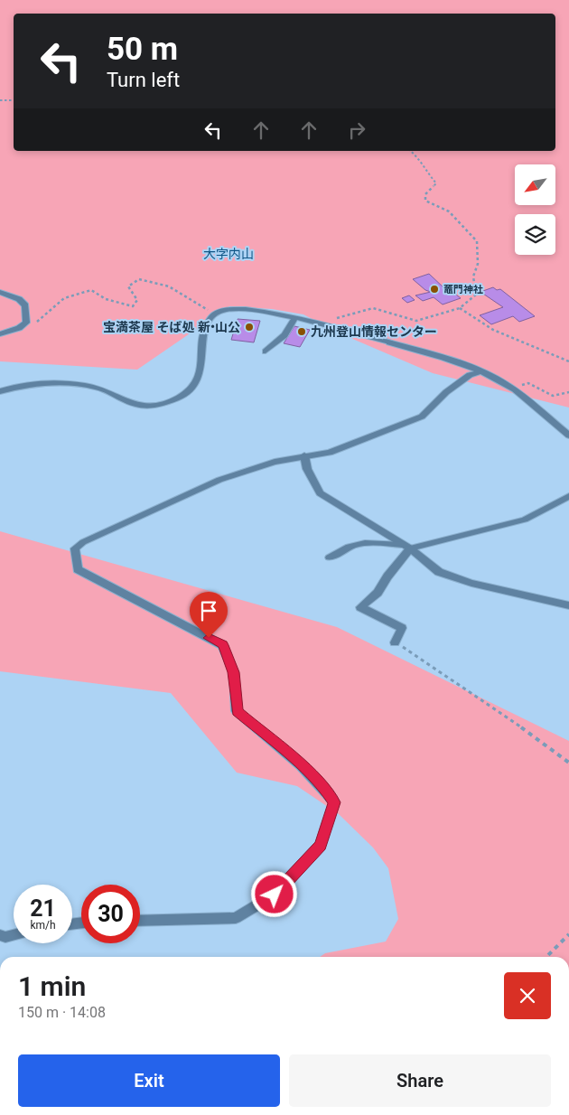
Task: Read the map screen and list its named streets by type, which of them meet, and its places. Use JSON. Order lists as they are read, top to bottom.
{
  "districts": ["大字内山"],
  "places": ["竈門神社", "宝満茶屋 そば処 新•山公", "九州登山情報センター"],
  "north": "bottom left",
  "page": {
    "turn": ["50 m", "Turn left"],
    "speed": "21 km/h",
    "limit": "30",
    "heading": ["1 min", "150 m · 14:08"],
    "buttons": ["Exit", "Share"]
  }
}
